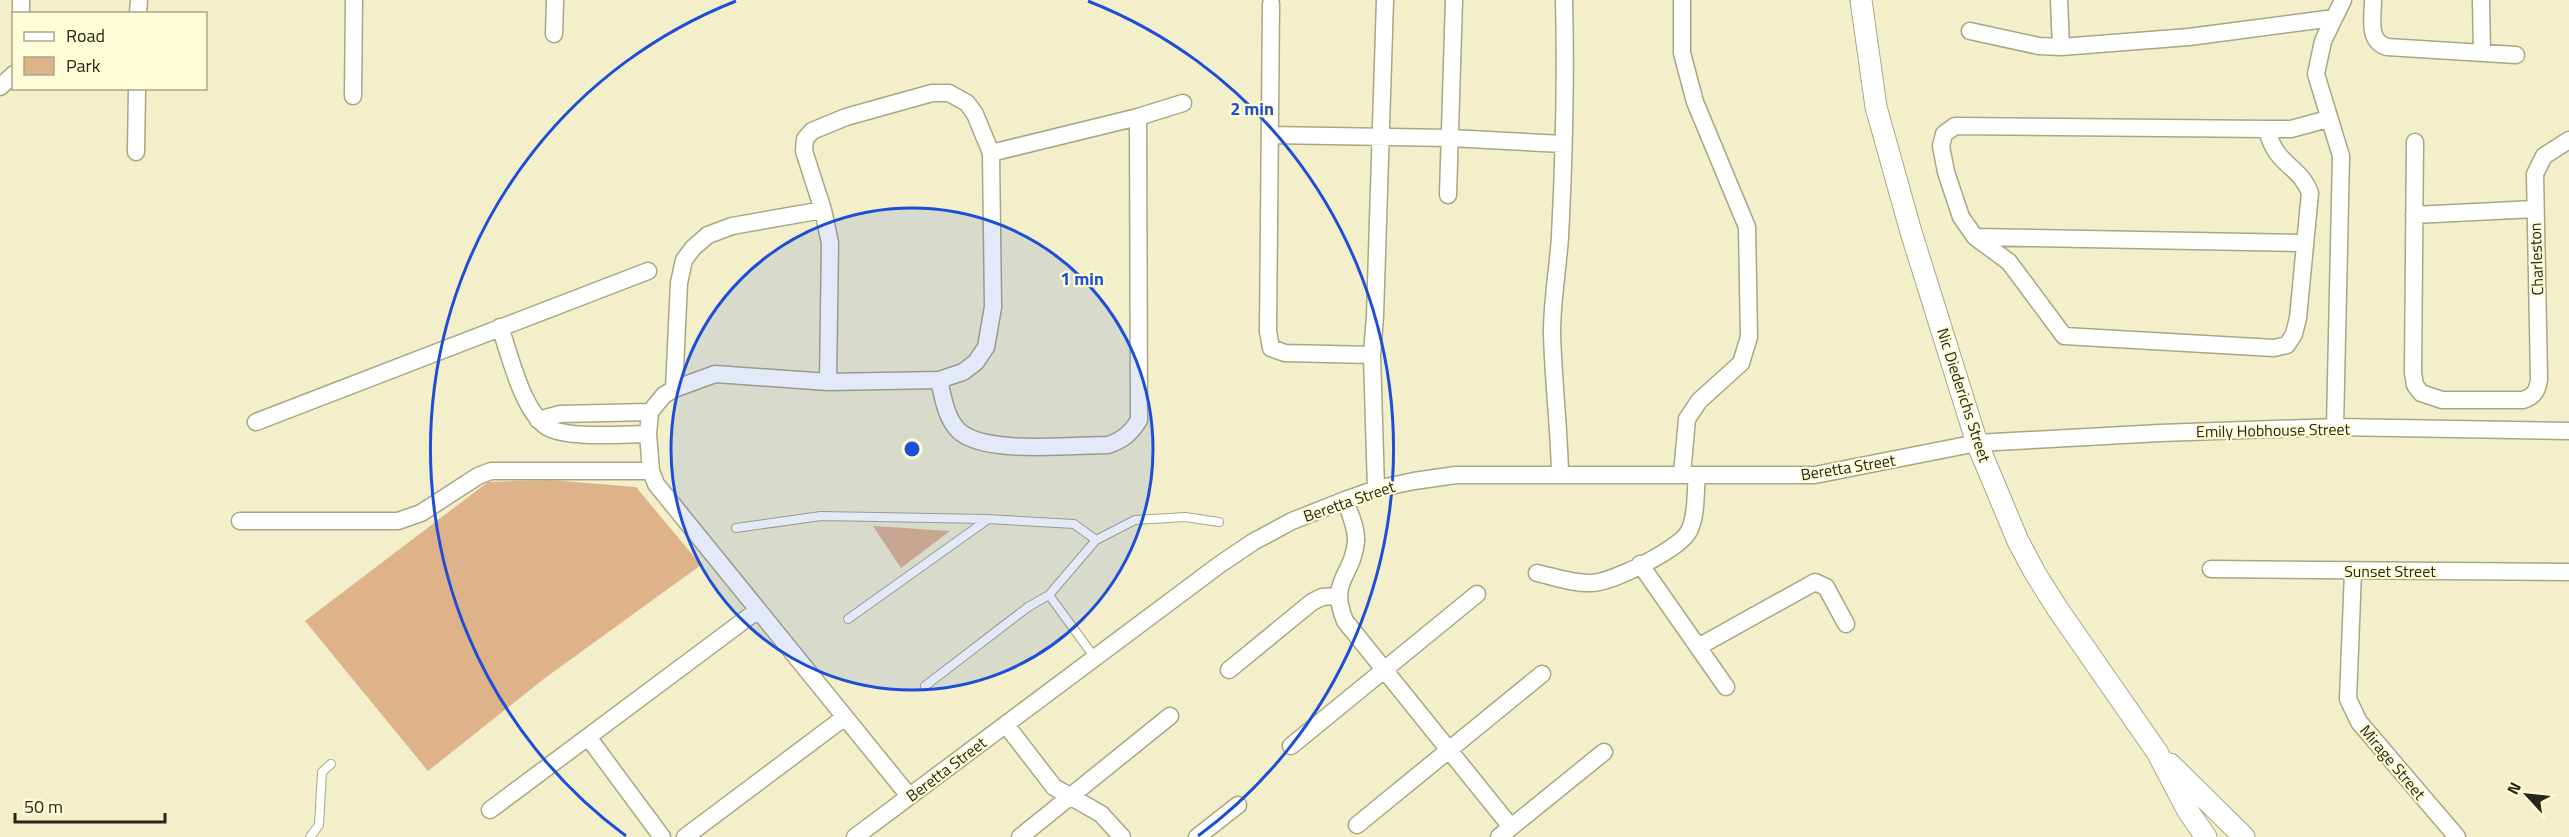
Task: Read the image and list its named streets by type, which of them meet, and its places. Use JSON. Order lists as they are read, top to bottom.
{
  "streets": {
    "street": [
      "Charleston",
      "Nic Diederichs Street",
      "Emily Hobhouse Street",
      "Beretta Street",
      "Sunset Street",
      "Mirage Street"
    ]
  },
  "crossings": [
    ["Nic Diederichs Street", "Emily Hobhouse Street"],
    ["Nic Diederichs Street", "Beretta Street"],
    ["Emily Hobhouse Street", "Beretta Street"],
    ["Sunset Street", "Mirage Street"]
  ],
  "legend": ["Road", "Park"],
  "scale_bar": "50 m",
  "north": "top left",
  "rings": ["2 min", "1 min"]
}
